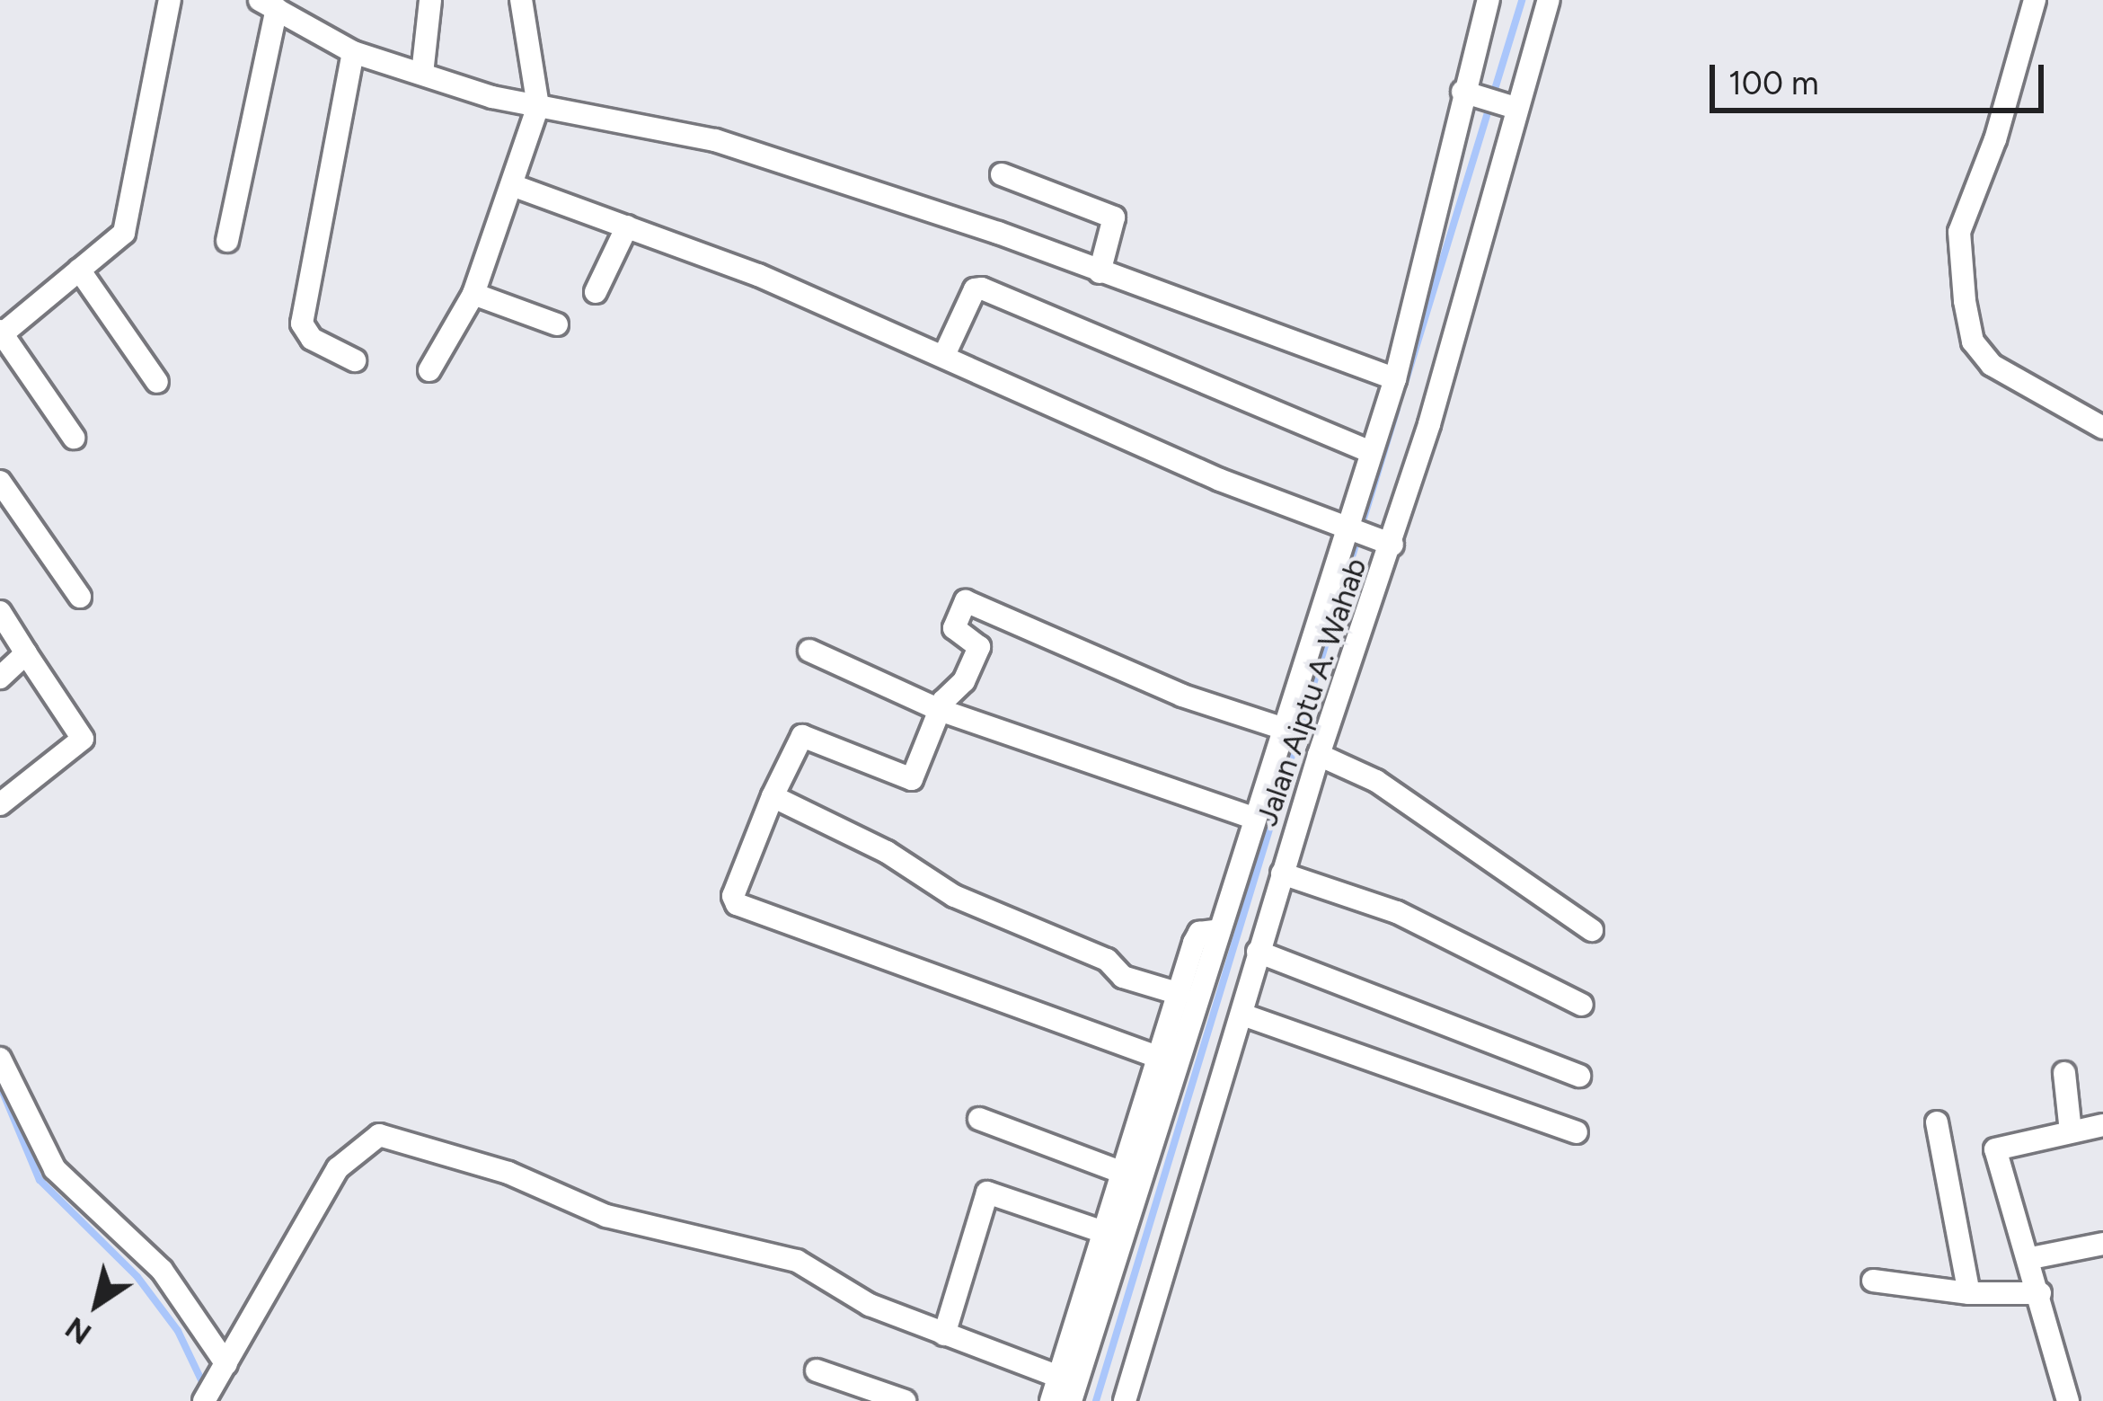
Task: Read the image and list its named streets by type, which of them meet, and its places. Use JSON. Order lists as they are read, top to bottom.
{
  "streets": {
    "street": ["Jalan Aiptu A. Wahab"]
  },
  "scale_bar": "100 m",
  "north": "bottom left"
}
